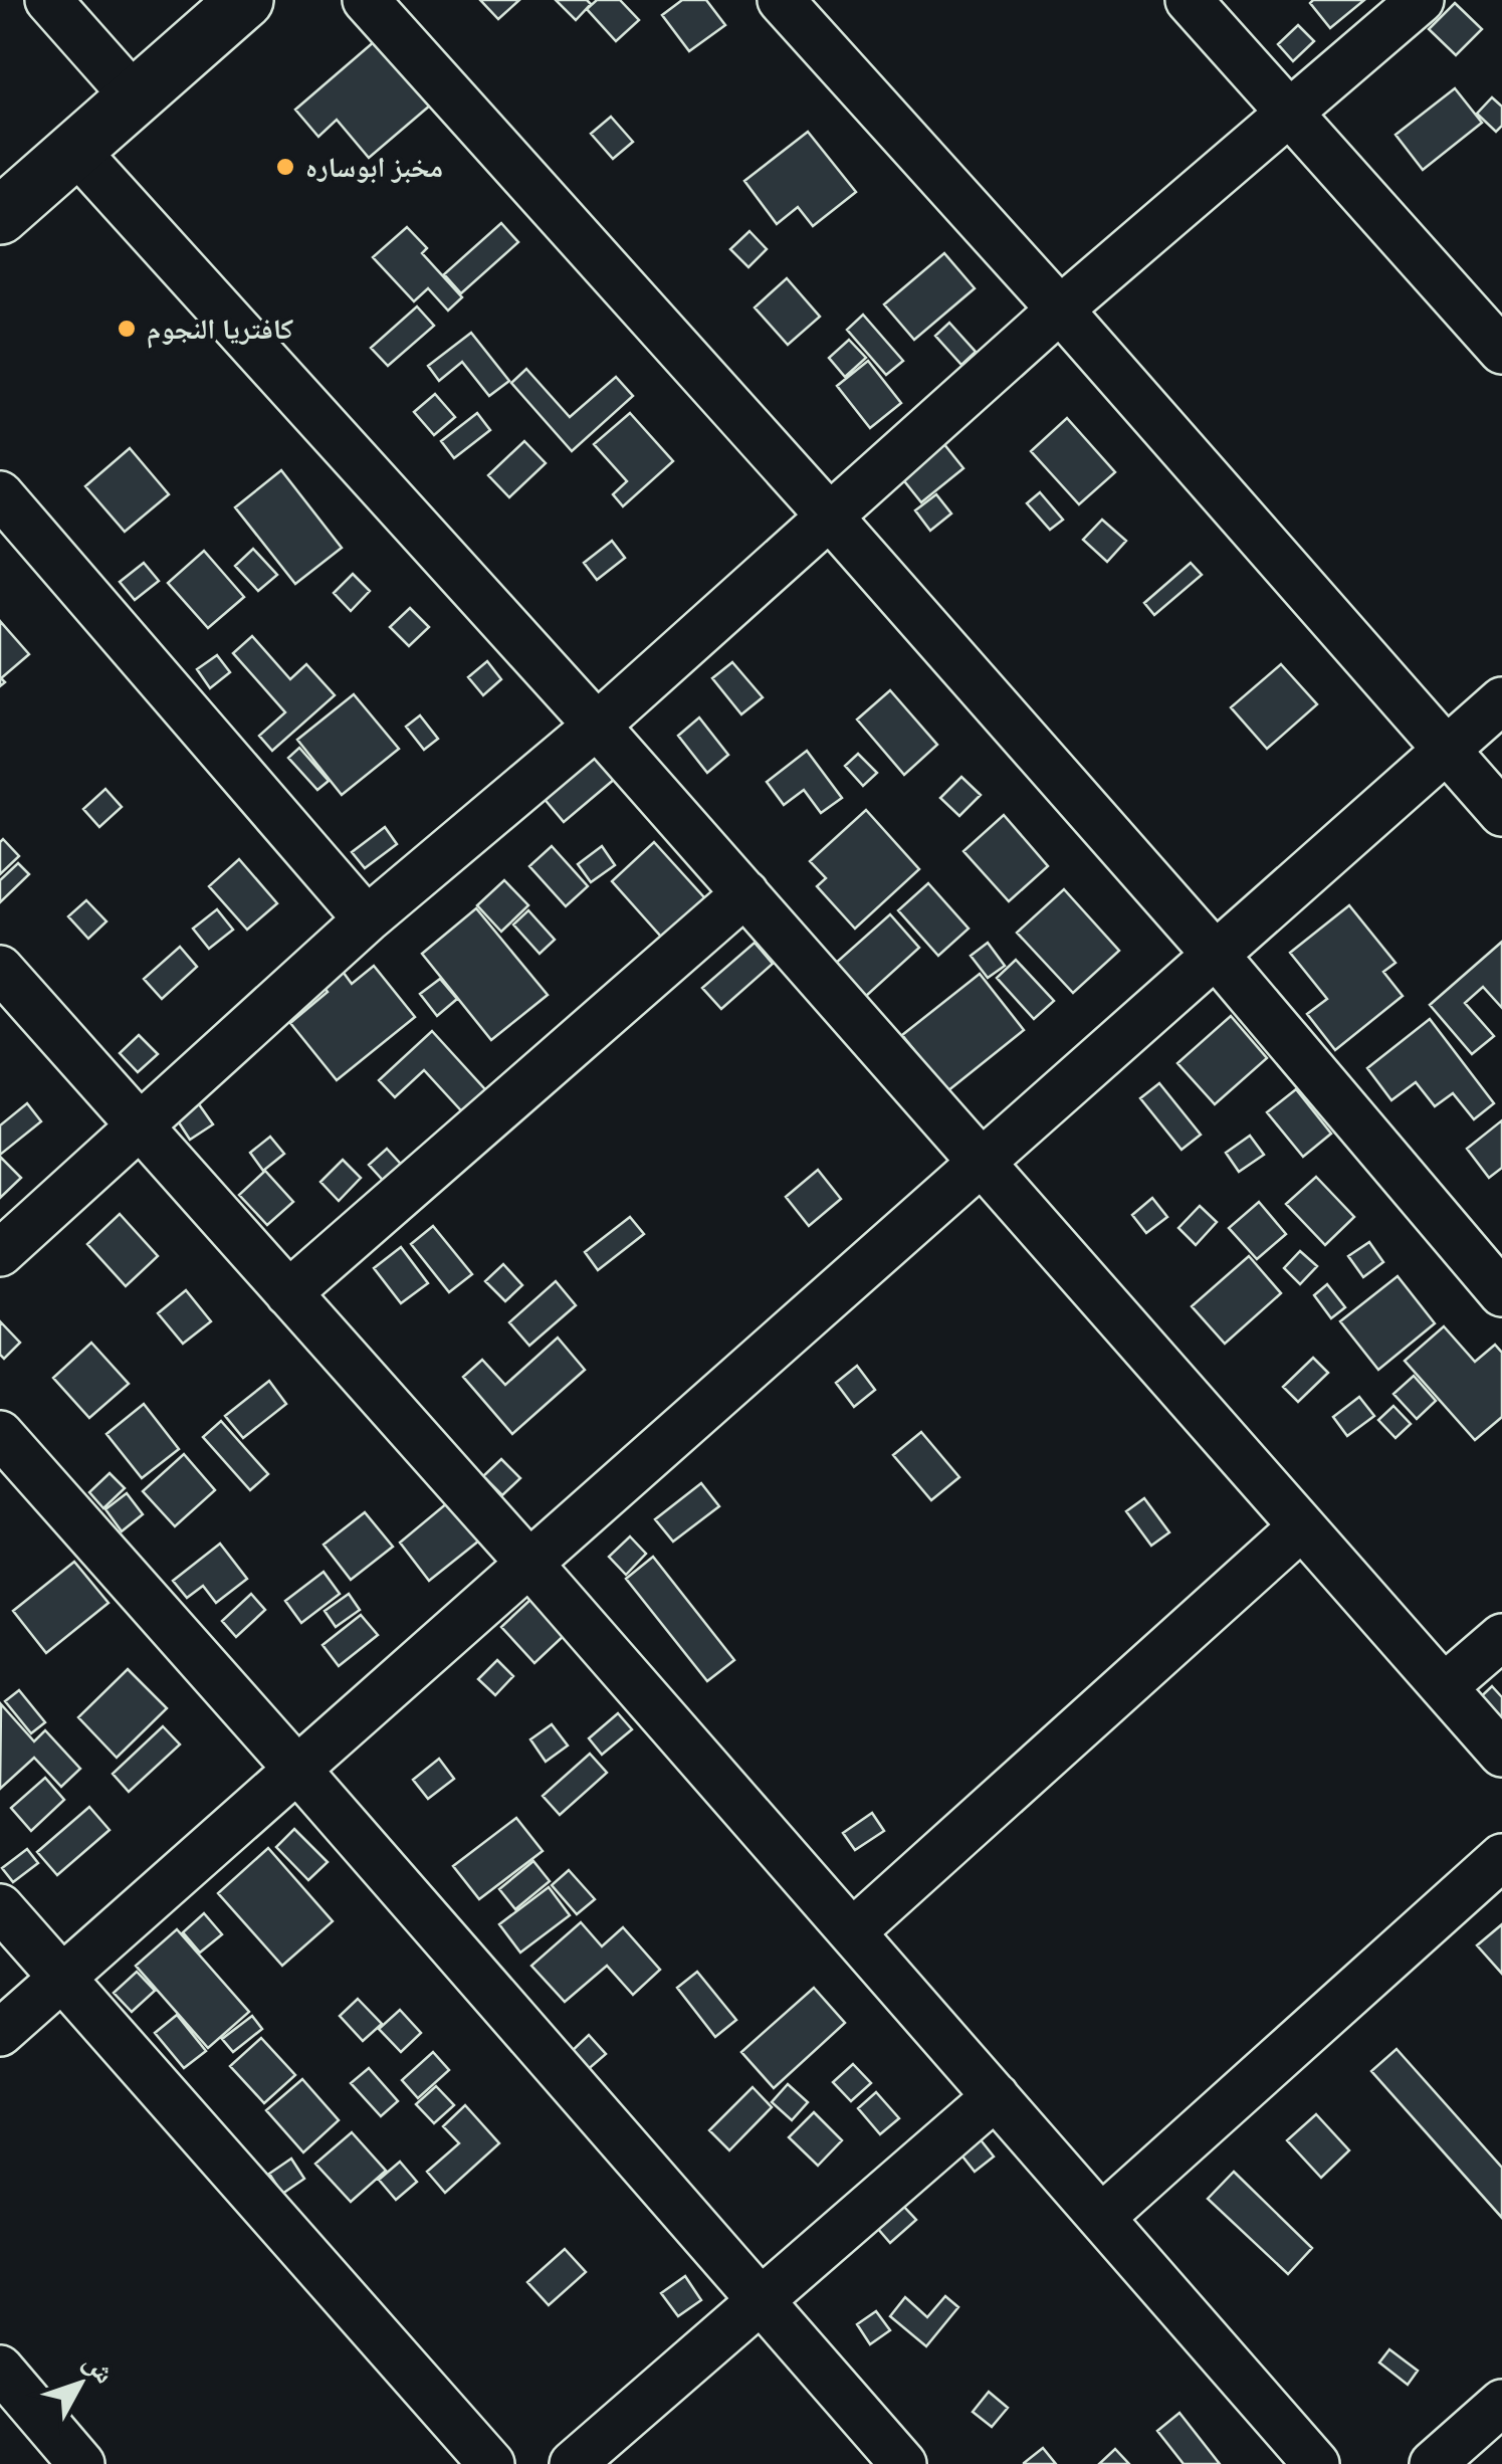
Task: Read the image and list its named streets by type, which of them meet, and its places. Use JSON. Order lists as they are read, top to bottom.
{
  "places": ["مخبز ابوساره", "كافتريا النجوم"],
  "north": "top right"
}
